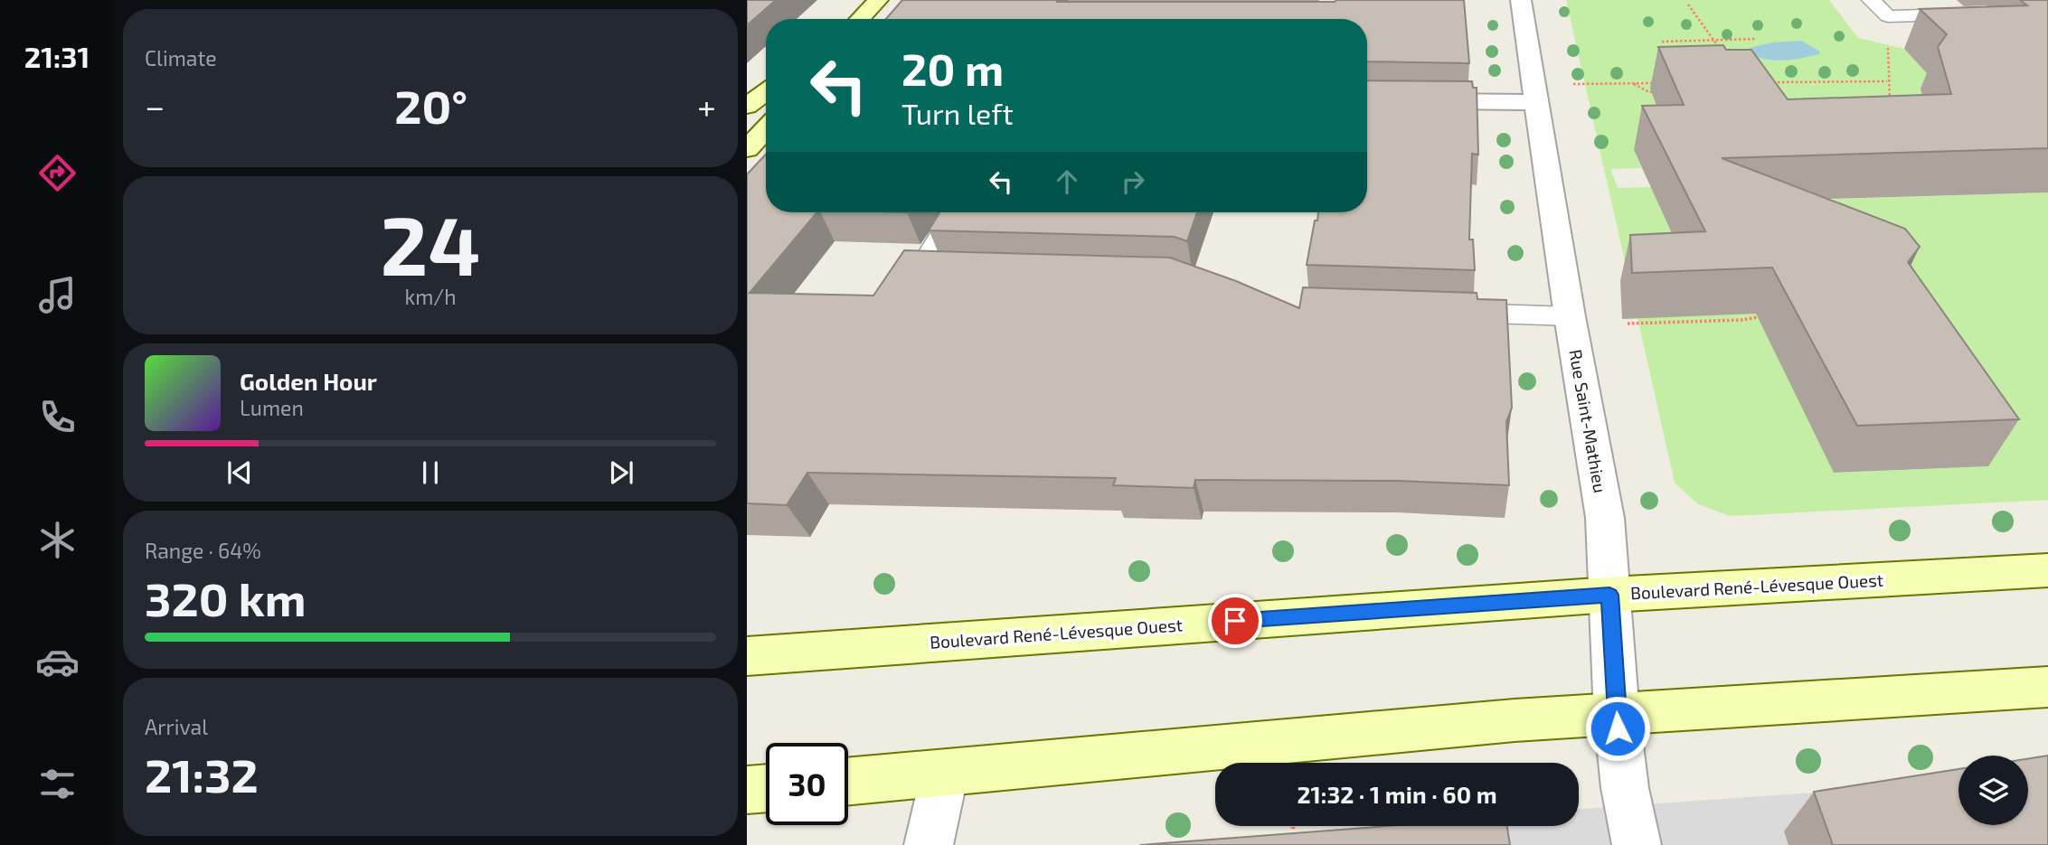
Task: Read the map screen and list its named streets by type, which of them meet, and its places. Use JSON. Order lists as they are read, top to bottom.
{
  "streets": {
    "main road": ["Boulevard René-Lévesque Ouest"],
    "street": ["Rue Saint-Mathieu"]
  },
  "crossings": [
    ["Rue Saint-Mathieu", "Boulevard René-Lévesque Ouest"]
  ],
  "page": {
    "tabs": "21:31",
    "tile": [
      "Climate",
      ["24", "km/h"],
      ["Range · 64%", "320 km"],
      ["Arrival", "21:32"]
    ],
    "turn": ["20 m", "Turn left"],
    "heat": ["−", "20°", "+"],
    "song": ["Golden Hour", "Lumen"],
    "limit": "30",
    "trip": "21:32 · 1 min · 60 m"
  }
}
